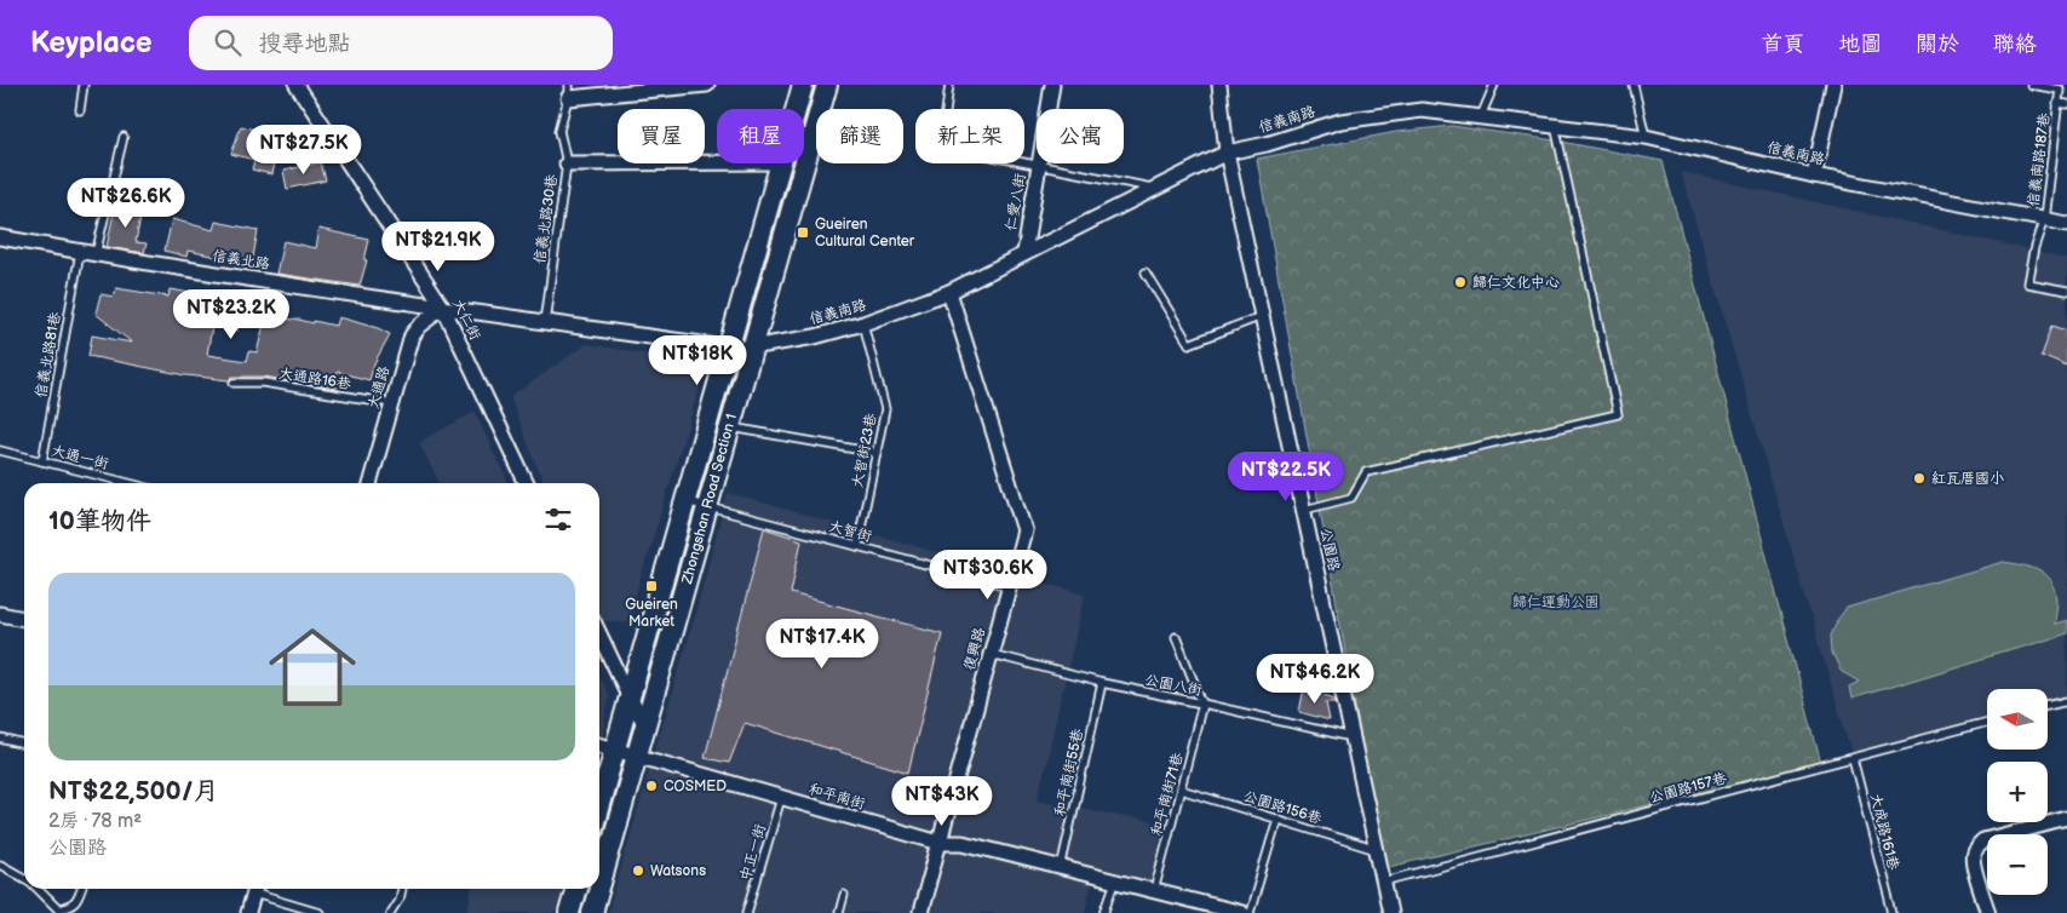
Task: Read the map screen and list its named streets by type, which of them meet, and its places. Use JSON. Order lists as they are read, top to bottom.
{
  "streets": {
    "main road": ["Zhongshan Road Section 1"],
    "street": [
      "信義南路",
      "仁愛八街",
      "信義北路",
      "大仁街",
      "大通路",
      "公園路",
      "復興路",
      "和平南街"
    ],
    "lane": [
      "信義南路187巷",
      "信義北路30巷",
      "信義北路81巷",
      "大通路16巷",
      "大智街23巷",
      "大通一街",
      "大智街",
      "公園八街",
      "和平南街55巷",
      "公園路157巷",
      "和平南街71巷",
      "公園路156巷",
      "大成路161巷",
      "中正一街"
    ]
  },
  "crossings": [
    ["信義南路", "信義南路187巷"],
    ["信義南路", "仁愛八街"],
    ["信義南路", "信義北路"],
    ["信義南路", "大智街23巷"],
    ["信義南路", "Zhongshan Road Section 1"],
    ["信義南路", "公園路"],
    ["信義南路", "復興路"],
    ["信義北路30巷", "信義北路"],
    ["信義北路", "大仁街"],
    ["信義北路", "信義北路81巷"],
    ["信義北路", "大通路"],
    ["信義北路", "Zhongshan Road Section 1"],
    ["大仁街", "大通路"],
    ["信義北路81巷", "大通一街"],
    ["大通路16巷", "大通路"],
    ["大智街23巷", "大智街"],
    ["Zhongshan Road Section 1", "大智街"],
    ["Zhongshan Road Section 1", "和平南街"],
    ["大智街", "復興路"],
    ["公園路", "公園八街"],
    ["公園路", "公園路157巷"],
    ["公園路", "公園路156巷"],
    ["復興路", "公園八街"],
    ["復興路", "和平南街"],
    ["公園八街", "和平南街55巷"],
    ["公園八街", "和平南街71巷"],
    ["和平南街55巷", "和平南街"],
    ["公園路157巷", "大成路161巷"],
    ["和平南街71巷", "和平南街"],
    ["和平南街71巷", "公園路156巷"],
    ["和平南街", "中正一街"]
  ],
  "parks": ["歸仁運動公園"],
  "places": {
    "transit": ["Gueiren Cultural Center", "Gueiren Market"],
    "other": [
      "歸仁文化中心",
      "紅瓦厝國小",
      "COSMED",
      "Watsons"
    ]
  },
  "north": "left",
  "page": {
    "header": "Keyplace",
    "search": "搜尋地點",
    "nav": [
      "首頁",
      "地圖",
      "關於",
      "聯絡"
    ],
    "chip": [
      "買屋",
      "租屋",
      "篩選",
      "新上架",
      "公寓"
    ],
    "price": [
      "NT$27.5K",
      "NT$26.6K",
      "NT$21.9K",
      "NT$23.2K",
      "NT$18K",
      "NT$22.5K",
      "NT$30.6K",
      "NT$17.4K",
      "NT$46.2K",
      "NT$43K"
    ],
    "heading": "10筆物件",
    "list": [
      {
        "name": "NT$22,500/月",
        "note": "2房 · 78 m² · 公園路"
      }
    ],
    "map_buttons": ["+", "−"]
  }
}
